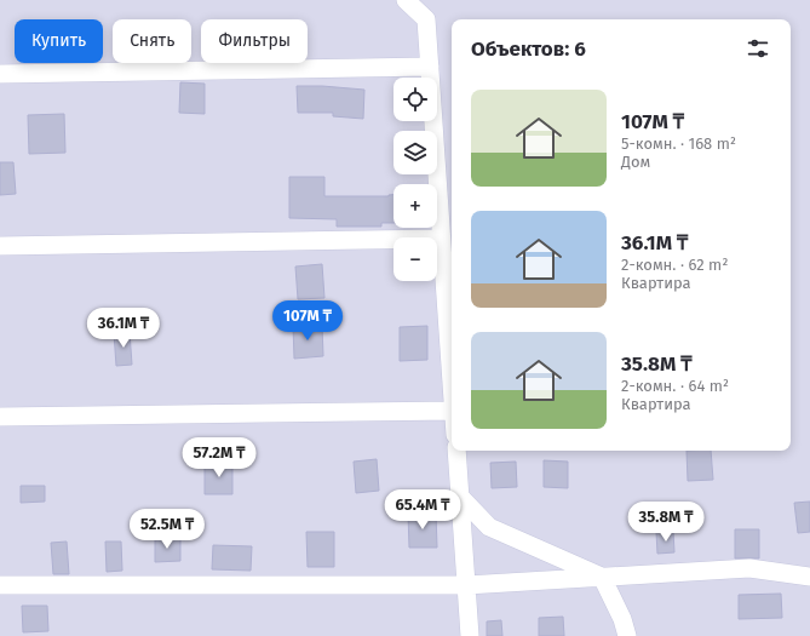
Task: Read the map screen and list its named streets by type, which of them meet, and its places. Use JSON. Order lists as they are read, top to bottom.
{
  "page": {
    "chip": ["Купить", "Снять", "Фильтры"],
    "heading": "Объектов: 6",
    "map_buttons": ["+", "−"],
    "list": [
      {
        "name": "107M ₸",
        "note": "5-комн. · 168 m² · Дом"
      },
      {
        "name": "36.1M ₸",
        "note": "2-комн. · 62 m² · Квартира"
      },
      {
        "name": "35.8M ₸",
        "note": "2-комн. · 64 m² · Квартира"
      }
    ],
    "price": [
      "107M ₸",
      "36.1M ₸",
      "57.2M ₸",
      "65.4M ₸",
      "35.8M ₸",
      "52.5M ₸"
    ]
  }
}
